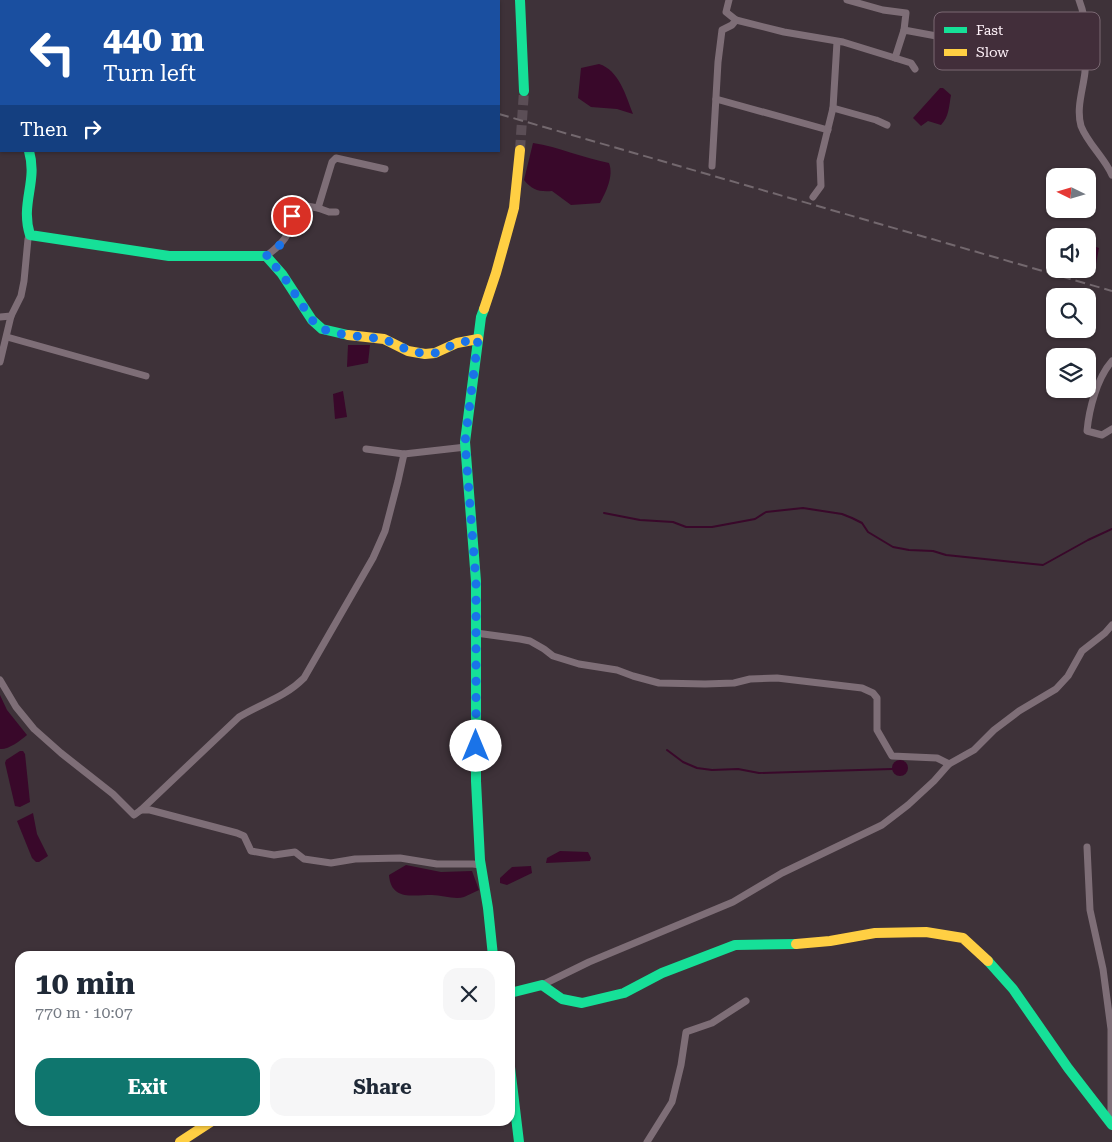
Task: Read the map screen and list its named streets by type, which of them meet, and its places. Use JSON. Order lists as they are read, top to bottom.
{
  "legend": ["Fast", "Slow"],
  "north": "left",
  "page": {
    "turn": ["440 m", "Turn left"],
    "then": "Then",
    "heading": ["10 min", "770 m · 10:07"],
    "buttons": ["Exit", "Share"]
  }
}
